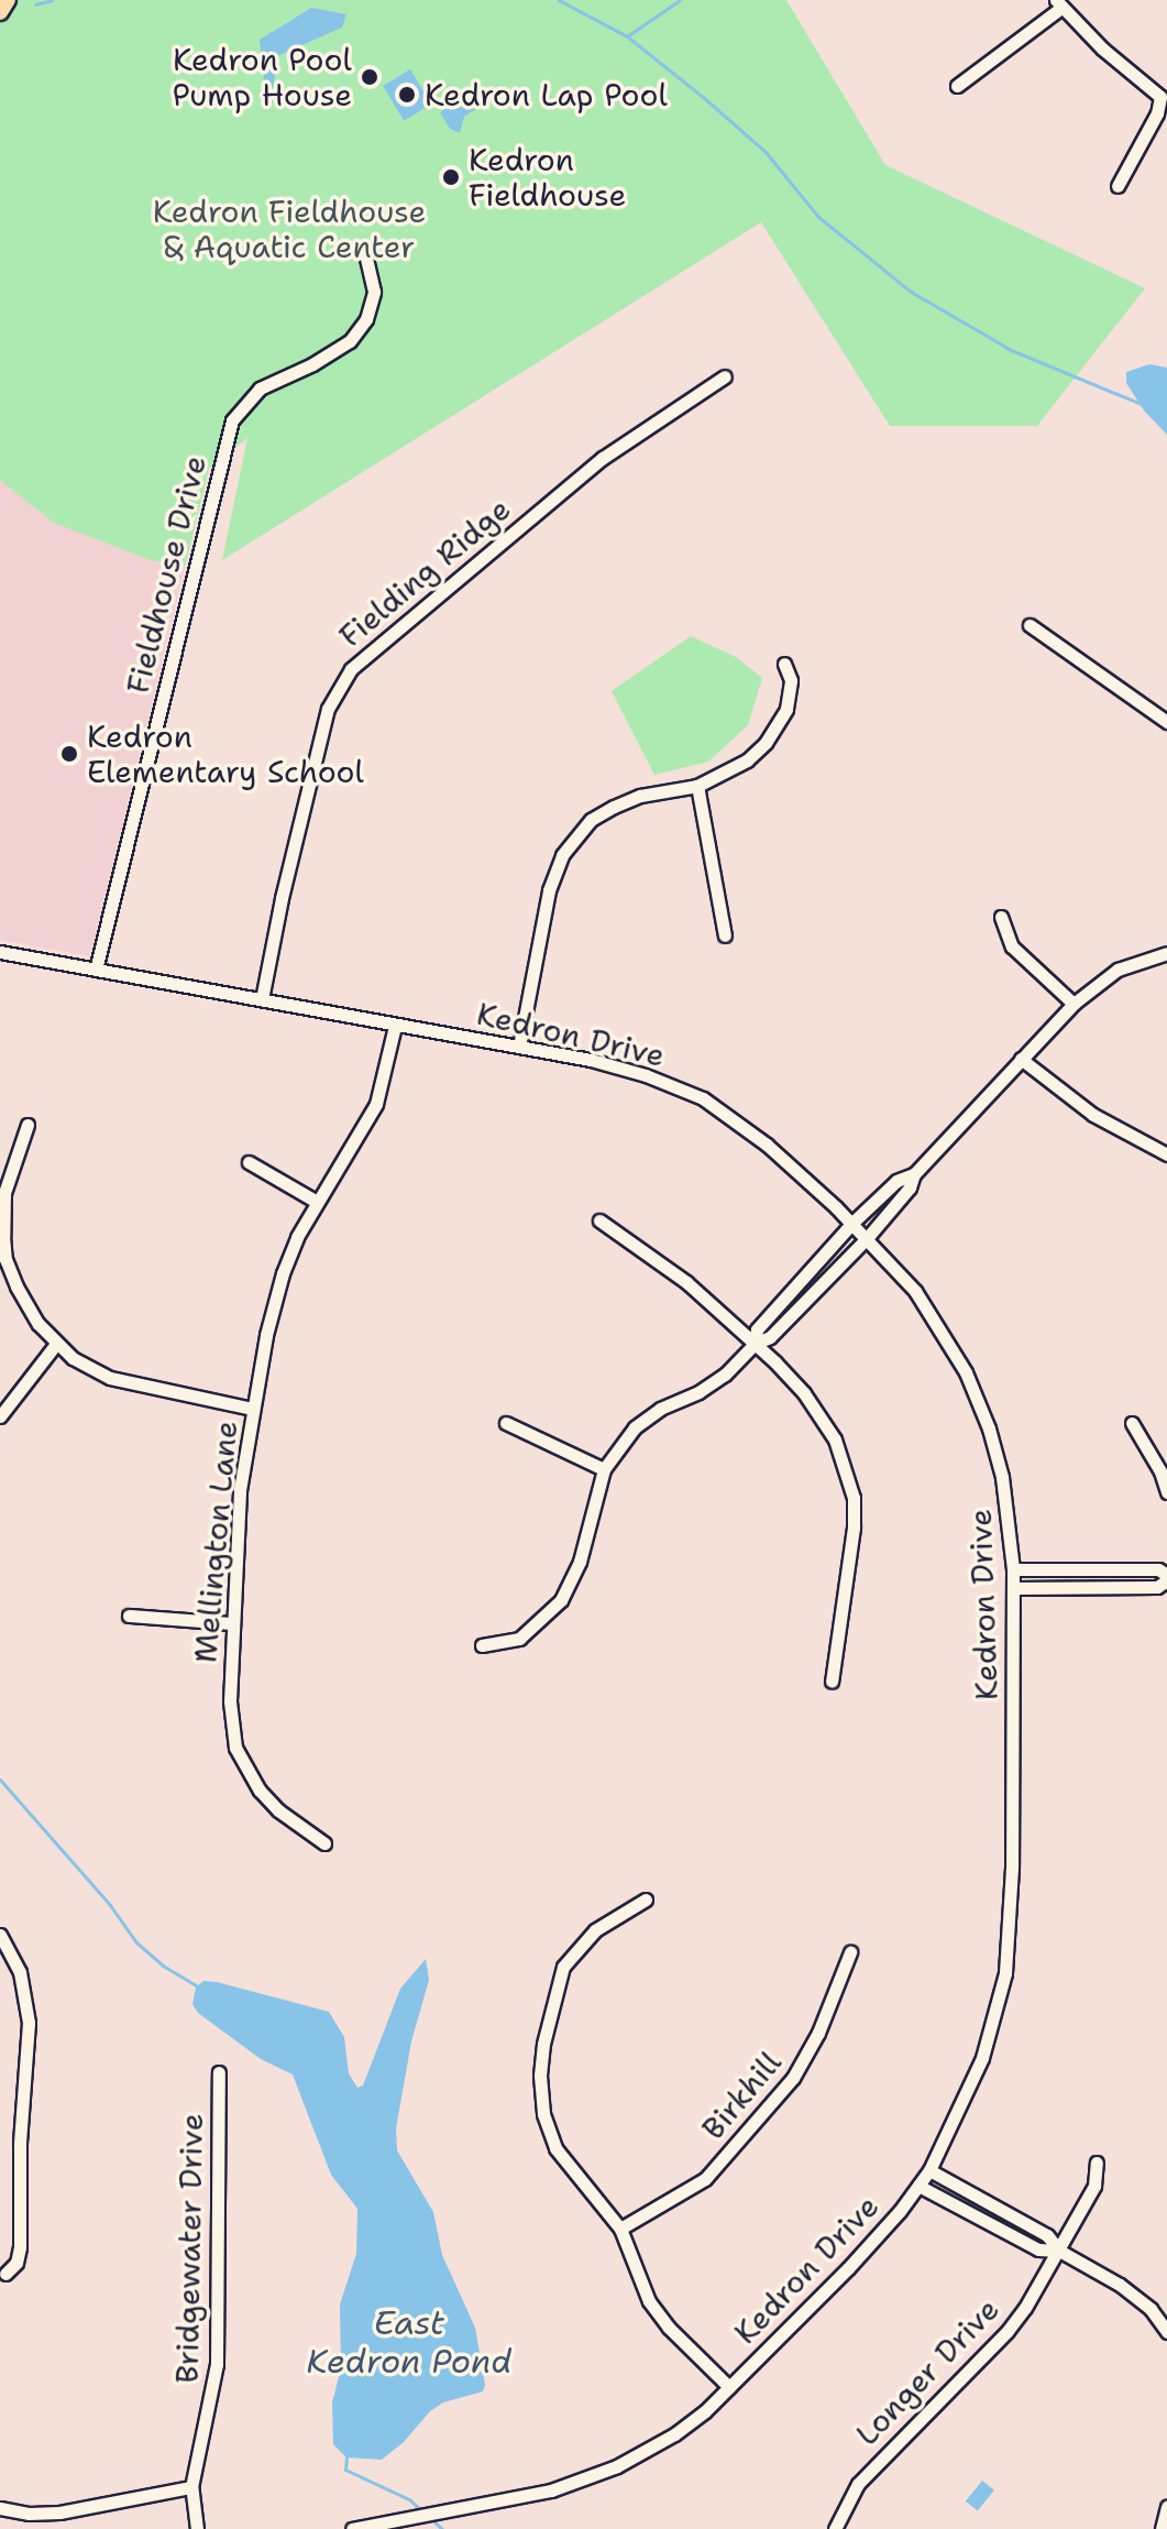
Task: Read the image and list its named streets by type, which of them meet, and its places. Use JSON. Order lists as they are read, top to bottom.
{
  "streets": {
    "street": [
      "Fielding Ridge",
      "Fieldhouse Drive",
      "Kedron Drive",
      "Mellington Lane",
      "Birkhill",
      "Bridgewater Drive",
      "Longer Drive"
    ]
  },
  "crossings": [
    ["Fielding Ridge", "Kedron Drive"],
    ["Fieldhouse Drive", "Kedron Drive"],
    ["Kedron Drive", "Mellington Lane"]
  ],
  "water": ["East Kedron Pond"],
  "parks": ["Kedron Fieldhouse & Aquatic Center"],
  "places": [
    "Kedron Pool Pump House",
    "Kedron Lap Pool",
    "Kedron Fieldhouse",
    "Kedron Elementary School"
  ]
}
